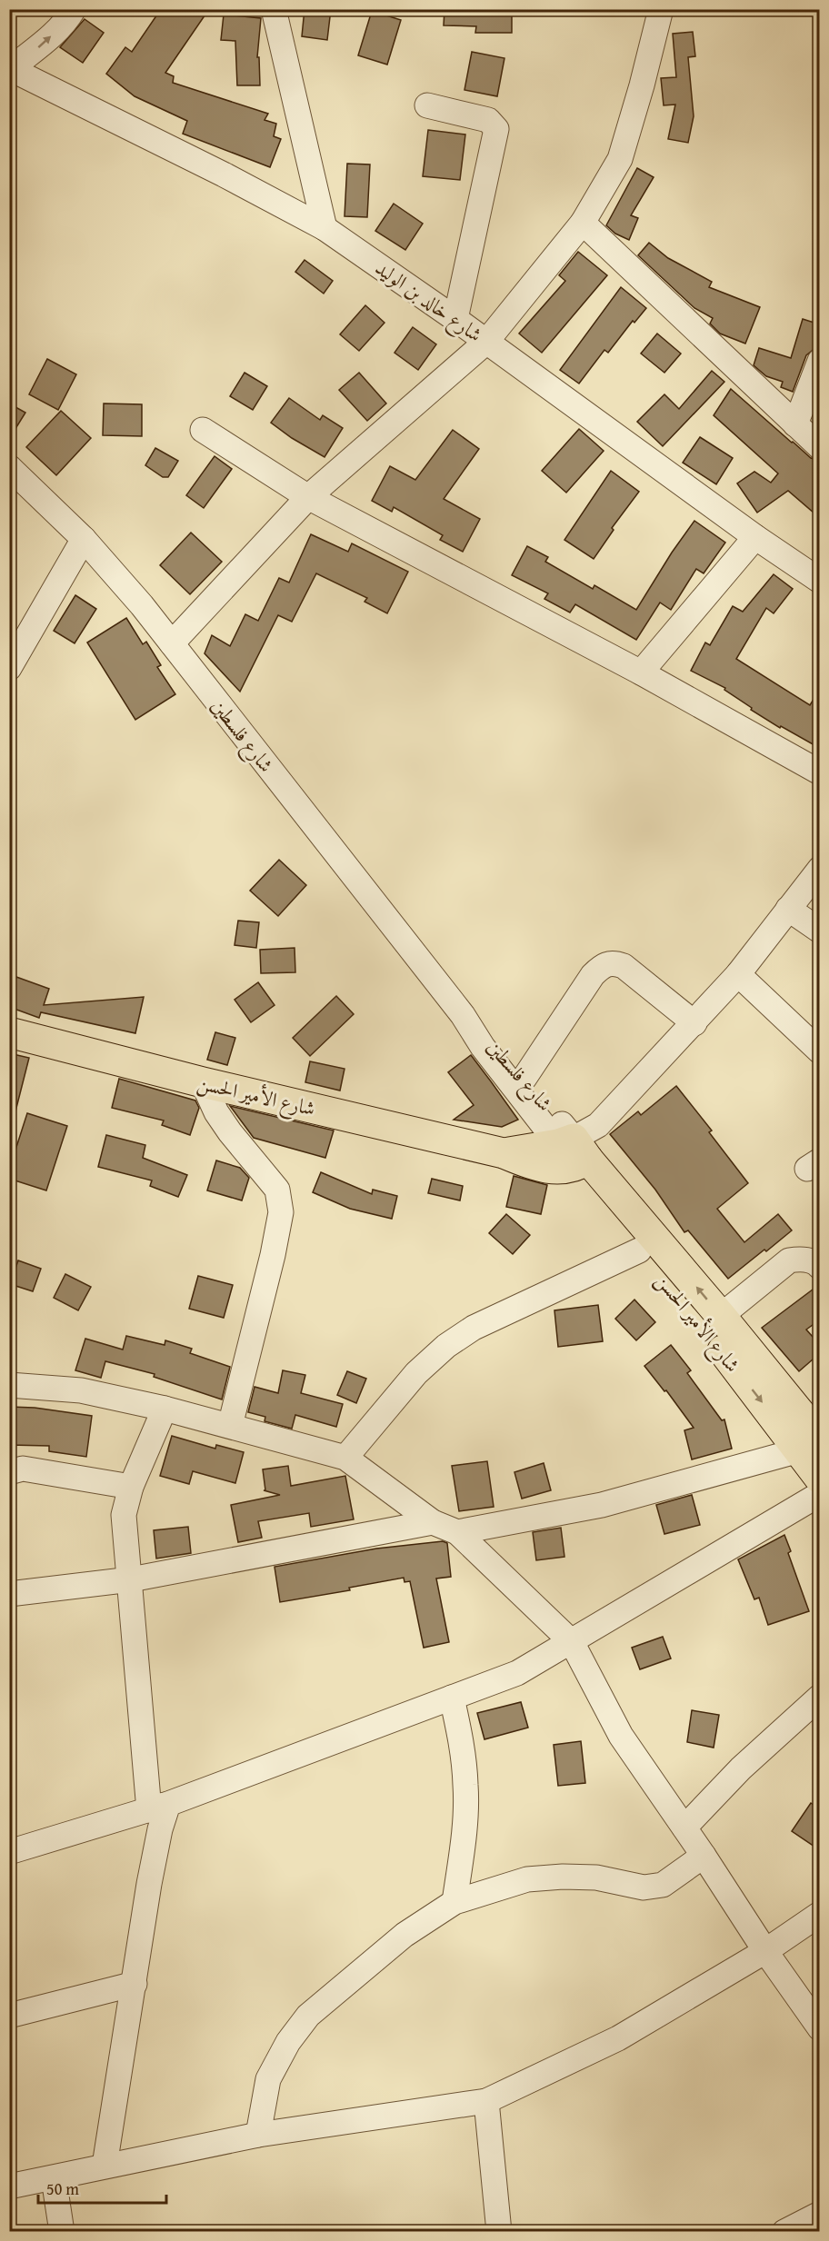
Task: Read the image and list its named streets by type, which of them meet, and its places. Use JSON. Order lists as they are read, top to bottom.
{
  "streets": {
    "main road": ["شارع الأمير الحسن"],
    "street": ["شارع خالد بن الوليد", "شارع فلسطين"]
  },
  "crossings": [
    ["شارع فلسطين", "شارع الأمير الحسن"]
  ],
  "scale_bar": "50 m"
}
